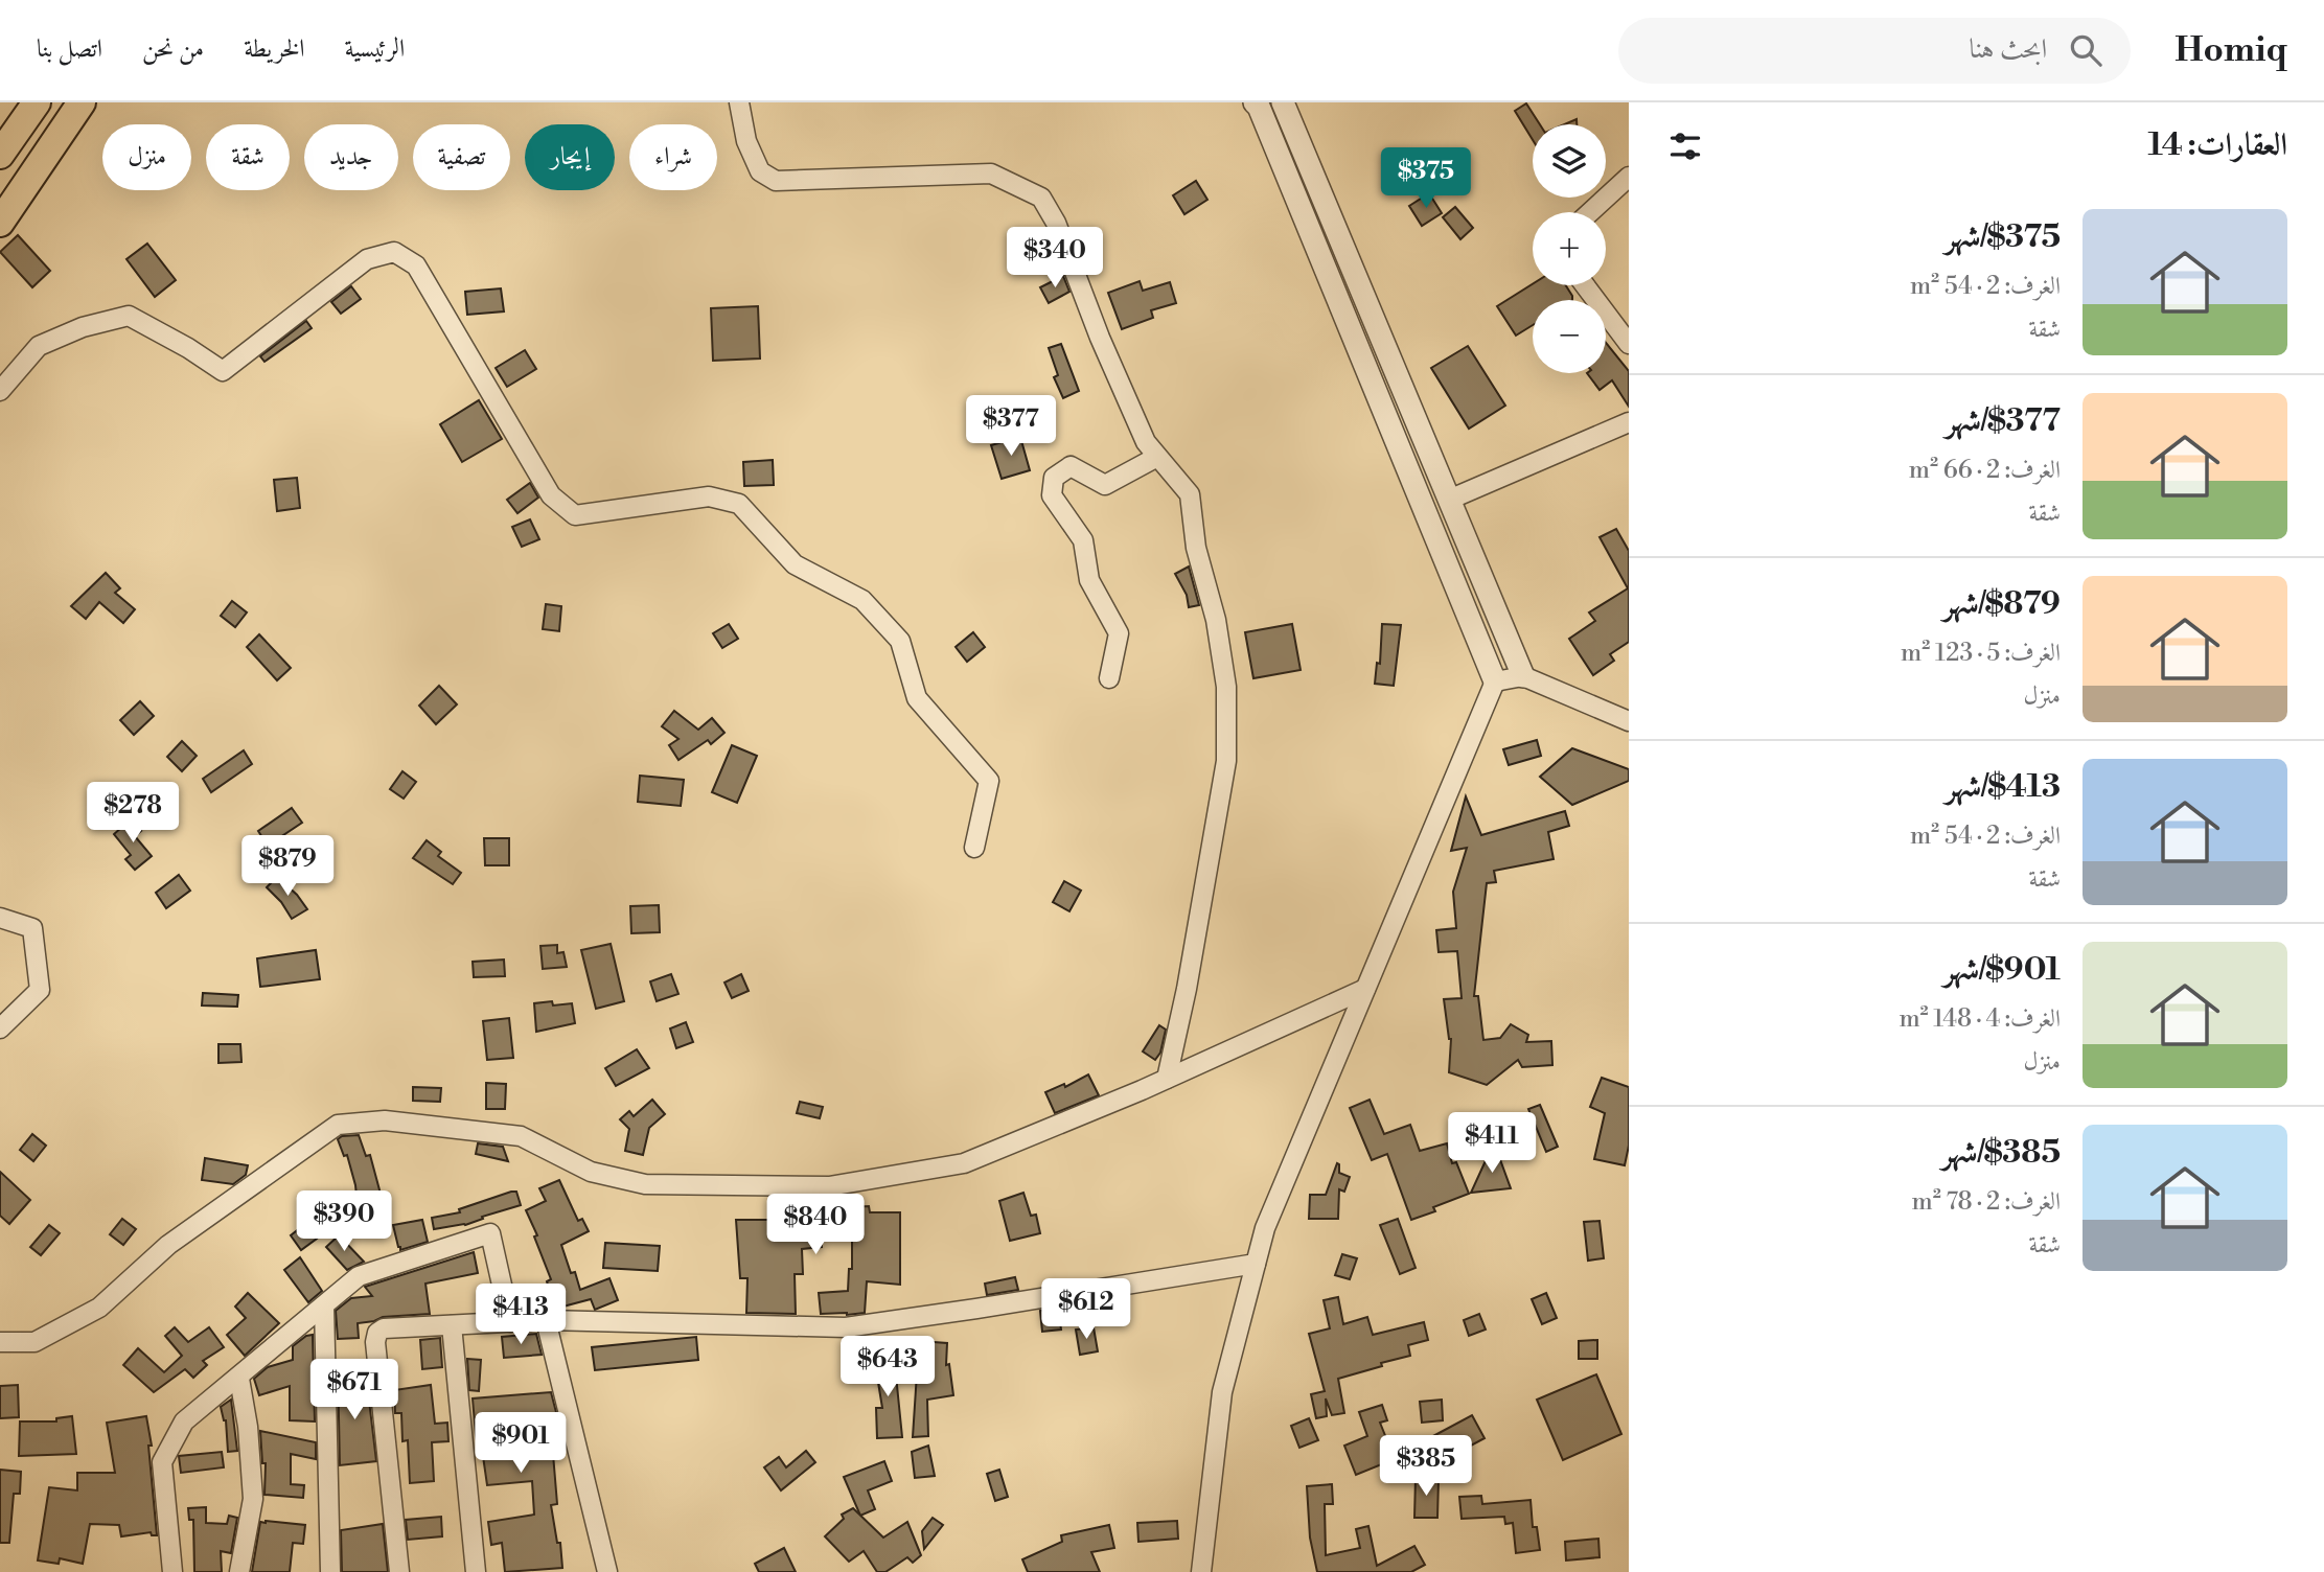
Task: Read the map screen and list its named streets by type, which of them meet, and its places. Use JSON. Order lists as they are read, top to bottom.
{
  "page": {
    "header": "Homiq",
    "search": "ابحث هنا",
    "nav": [
      "الرئيسية",
      "الخريطة",
      "من نحن",
      "اتصل بنا"
    ],
    "heading": "العقارات: 14",
    "map_buttons": ["+", "−"],
    "chip": [
      "شراء",
      "إيجار",
      "تصفية",
      "جديد",
      "شقة",
      "منزل"
    ],
    "price": [
      "$375",
      "$340",
      "$377",
      "$278",
      "$879",
      "$411",
      "$390",
      "$840",
      "$612",
      "$413",
      "$643",
      "$671",
      "$901",
      "$385"
    ],
    "list": [
      {
        "name": "$375/شهر",
        "note": "الغرف: 2 · 54 m² · شقة"
      },
      {
        "name": "$377/شهر",
        "note": "الغرف: 2 · 66 m² · شقة"
      },
      {
        "name": "$879/شهر",
        "note": "الغرف: 5 · 123 m² · منزل"
      },
      {
        "name": "$413/شهر",
        "note": "الغرف: 2 · 54 m² · شقة"
      },
      {
        "name": "$901/شهر",
        "note": "الغرف: 4 · 148 m² · منزل"
      },
      {
        "name": "$385/شهر",
        "note": "الغرف: 2 · 78 m² · شقة"
      }
    ]
  }
}
